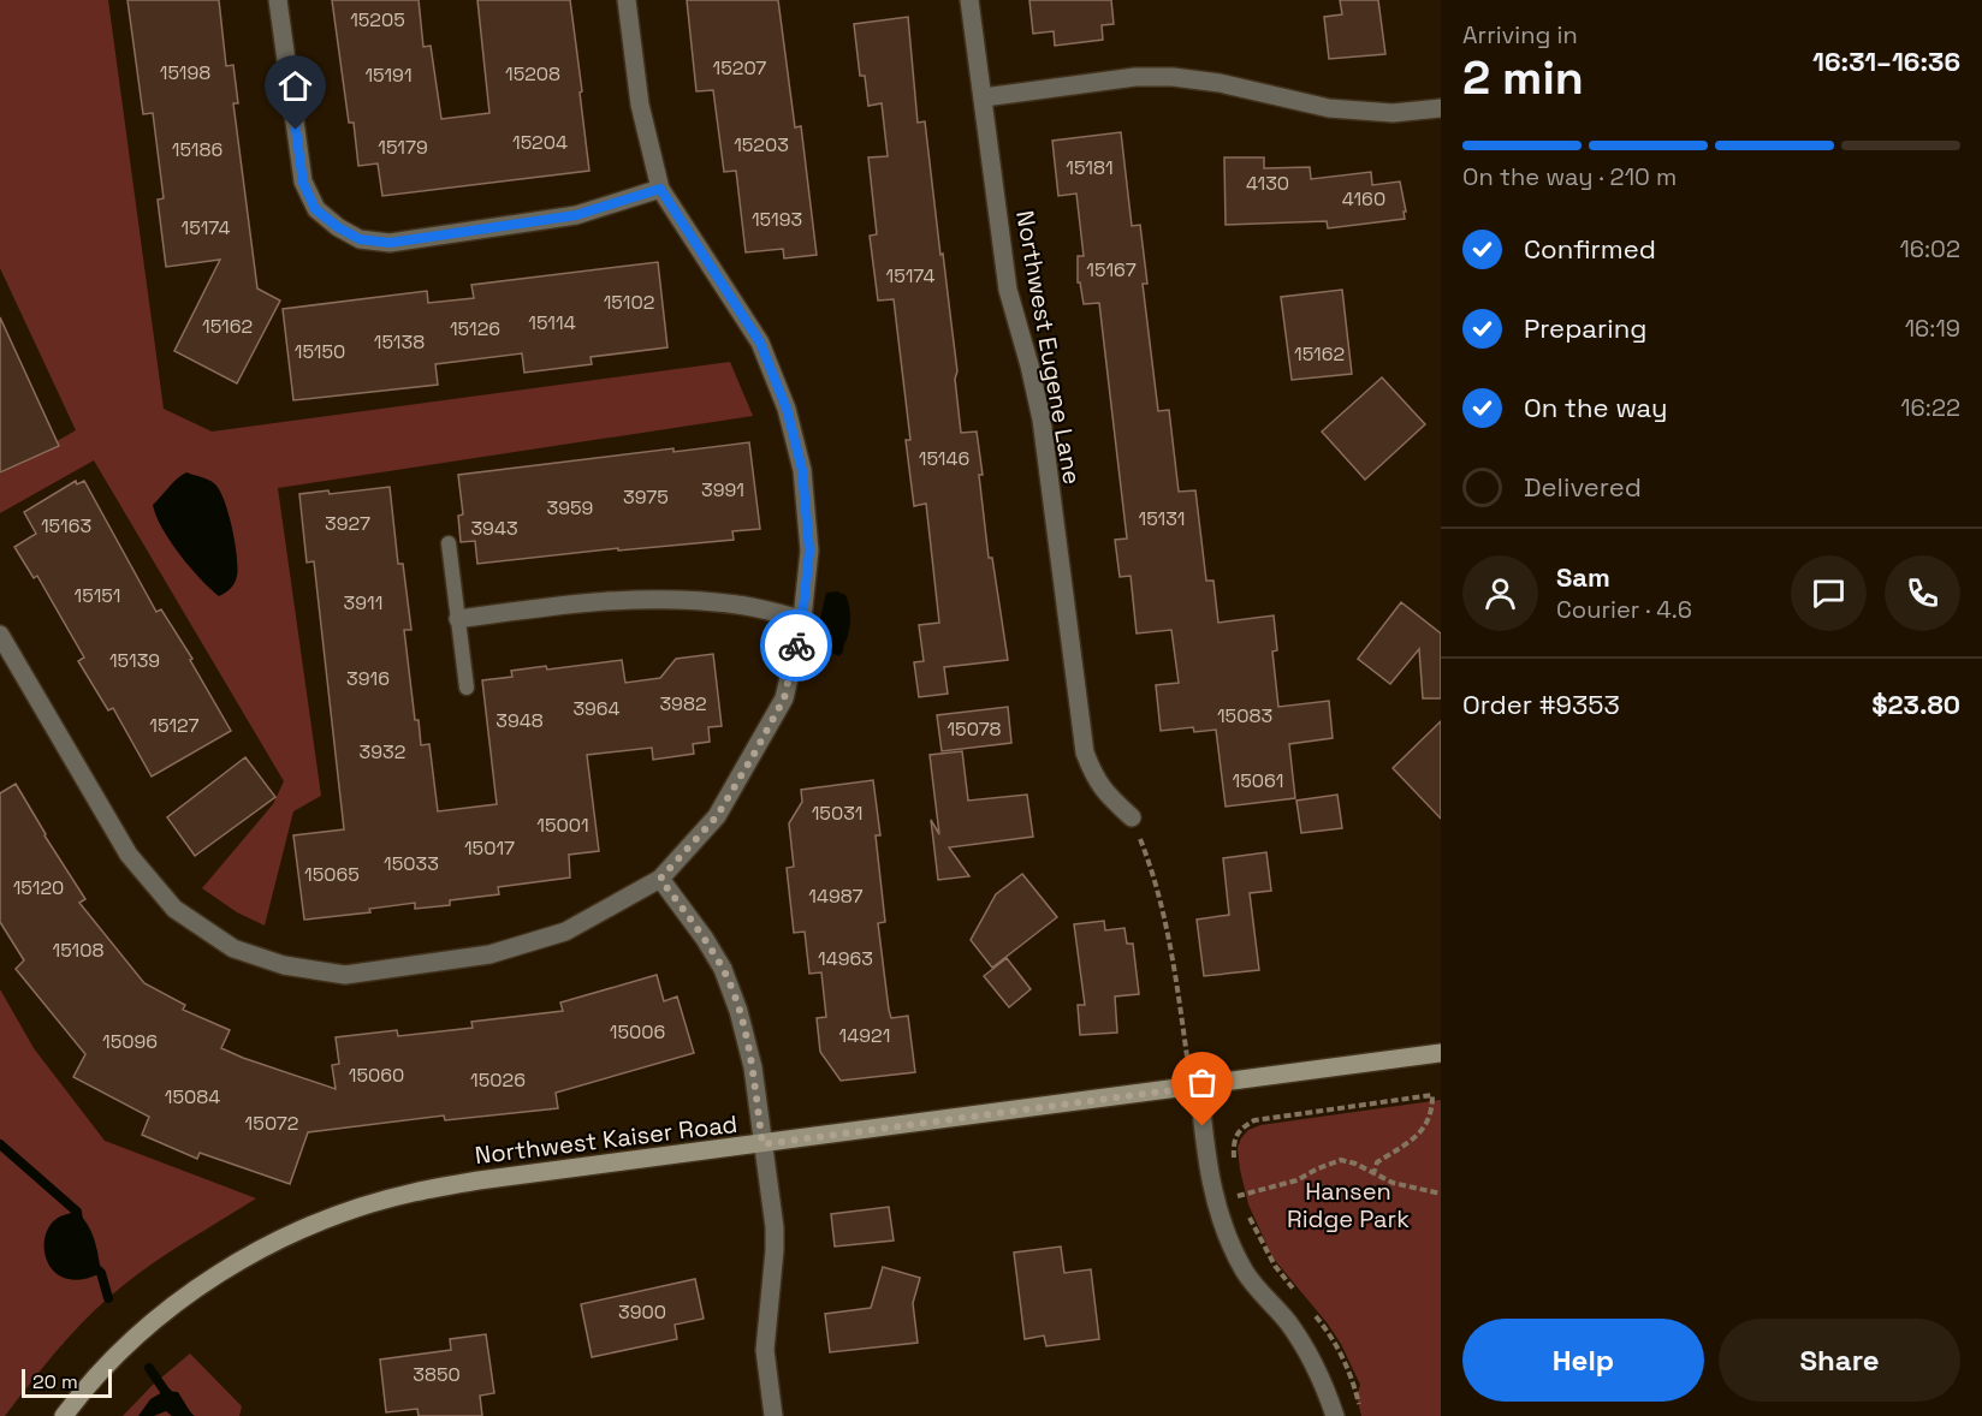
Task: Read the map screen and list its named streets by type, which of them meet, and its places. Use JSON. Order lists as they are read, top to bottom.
{
  "streets": {
    "main road": ["Northwest Kaiser Road"],
    "street": ["Northwest Eugene Lane"]
  },
  "parks": ["Hansen Ridge Park"],
  "house_numbers": [
    "15205",
    "15207",
    "15198",
    "15208",
    "15191",
    "15204",
    "15203",
    "15179",
    "15186",
    "15181",
    "4130",
    "4160",
    "15193",
    "15174",
    "15167",
    "15174",
    "15102",
    "15114",
    "15162",
    "15126",
    "15138",
    "15150",
    "15162",
    "15146",
    "3991",
    "3975",
    "3959",
    "15131",
    "3927",
    "15163",
    "3943",
    "15151",
    "3911",
    "15139",
    "3916",
    "3982",
    "3964",
    "15083",
    "3948",
    "15127",
    "15078",
    "3932",
    "15061",
    "15031",
    "15001",
    "15017",
    "15033",
    "15065",
    "15120",
    "14987",
    "15108",
    "14963",
    "15006",
    "14921",
    "15096",
    "15060",
    "15026",
    "15084",
    "15072",
    "3900",
    "3850"
  ],
  "scale_bar": "20 m",
  "page": {
    "heading": ["2 min", "Arriving in", "16:31–16:36"],
    "panel": [
      "Sam",
      "Courier · 4.6",
      "Order #9353",
      "$23.80"
    ],
    "bar": "On the way · 210 m",
    "list": [
      ["Confirmed", "16:02"],
      ["Preparing", "16:19"],
      ["On the way", "16:22"],
      "Delivered"
    ],
    "buttons": ["Help", "Share"],
    "scale": "20 m"
  }
}
